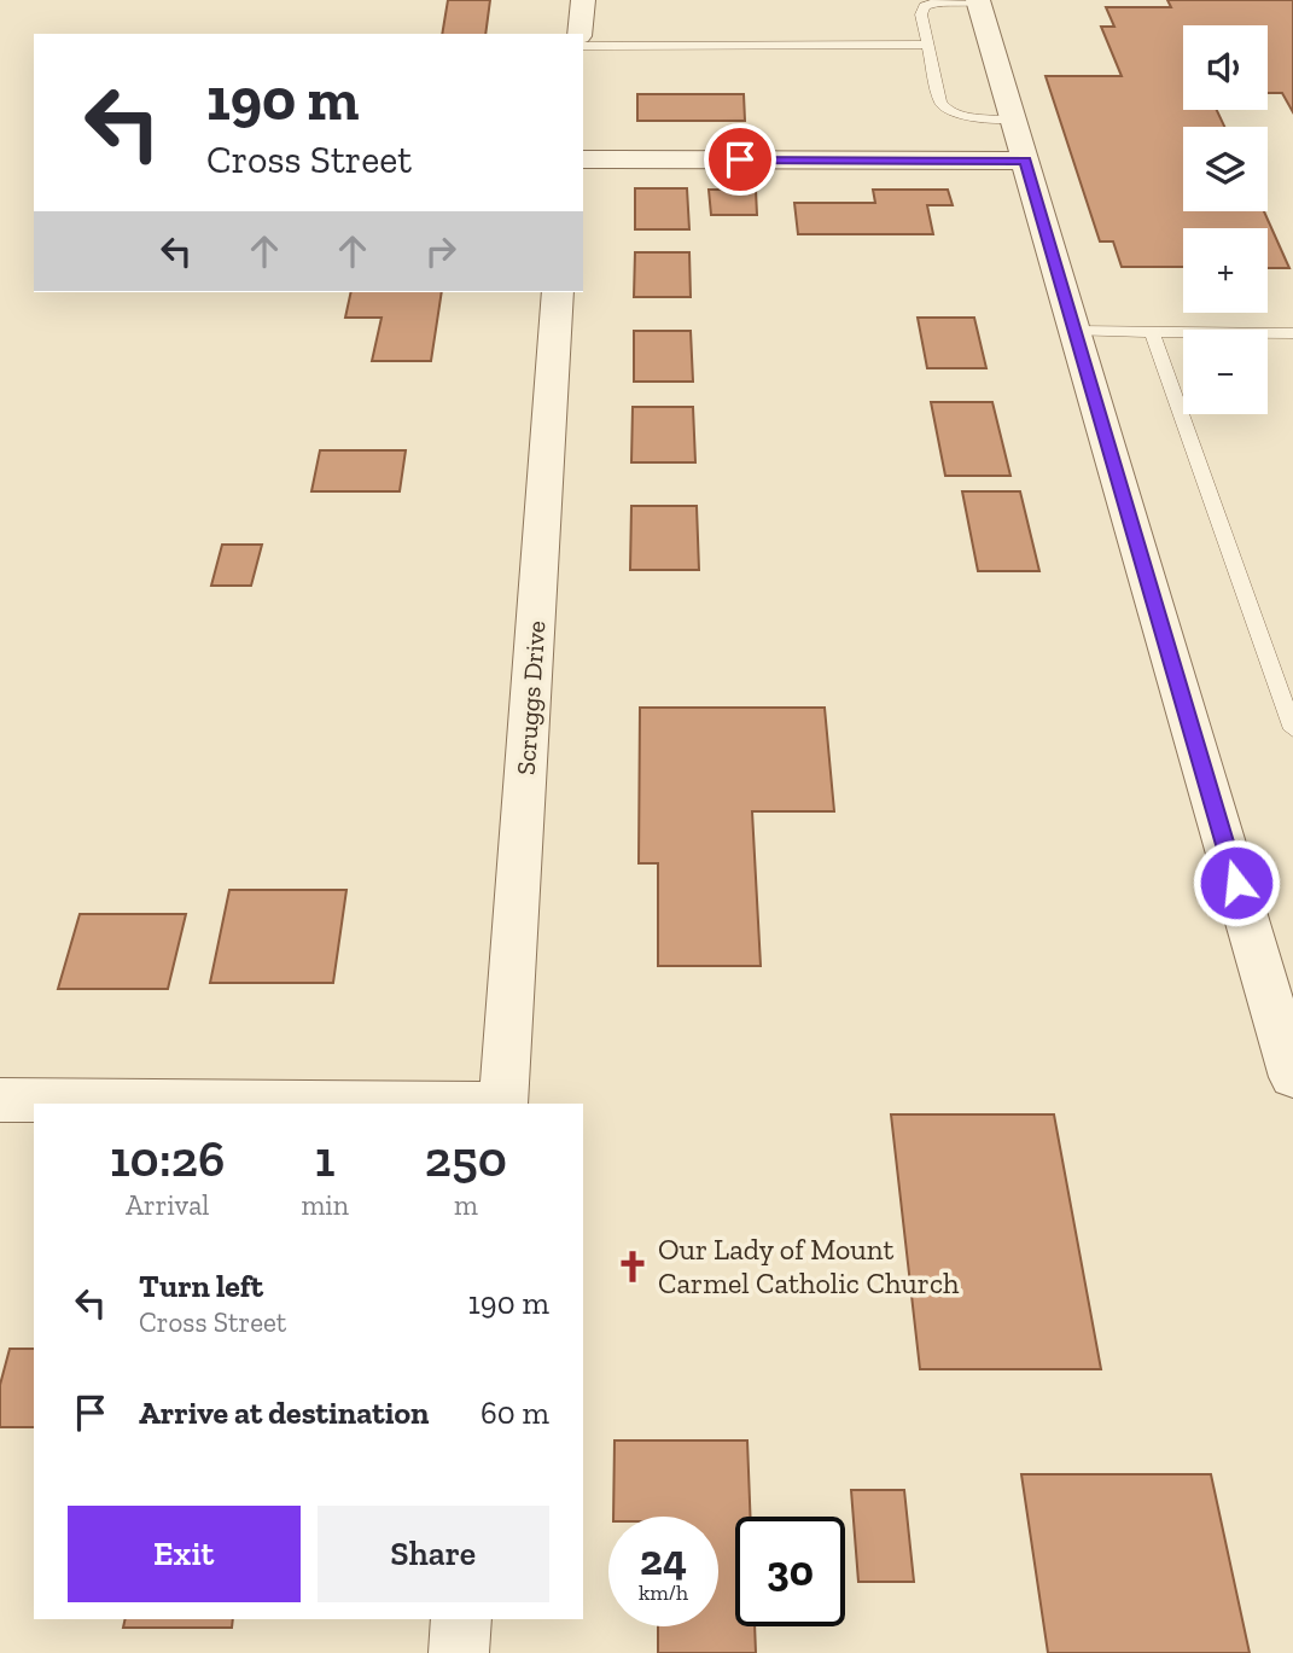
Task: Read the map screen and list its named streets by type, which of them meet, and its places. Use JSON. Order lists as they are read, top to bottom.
{
  "streets": {
    "street": ["Scruggs Drive"]
  },
  "places": {
    "church": ["Our Lady of Mount Carmel Catholic Church"]
  },
  "page": {
    "map_buttons": ["+", "−"],
    "turn": ["190 m", "Cross Street"],
    "eta": [
      "10:26",
      "Arrival",
      "1",
      "min",
      "250",
      "m"
    ],
    "list": [
      {
        "name": "Turn left",
        "note": "Cross Street",
        "value": "190 m"
      },
      {
        "name": "Arrive at destination",
        "value": "60 m"
      }
    ],
    "buttons": ["Exit", "Share"],
    "speed": "24 km/h",
    "limit": "30"
  }
}
